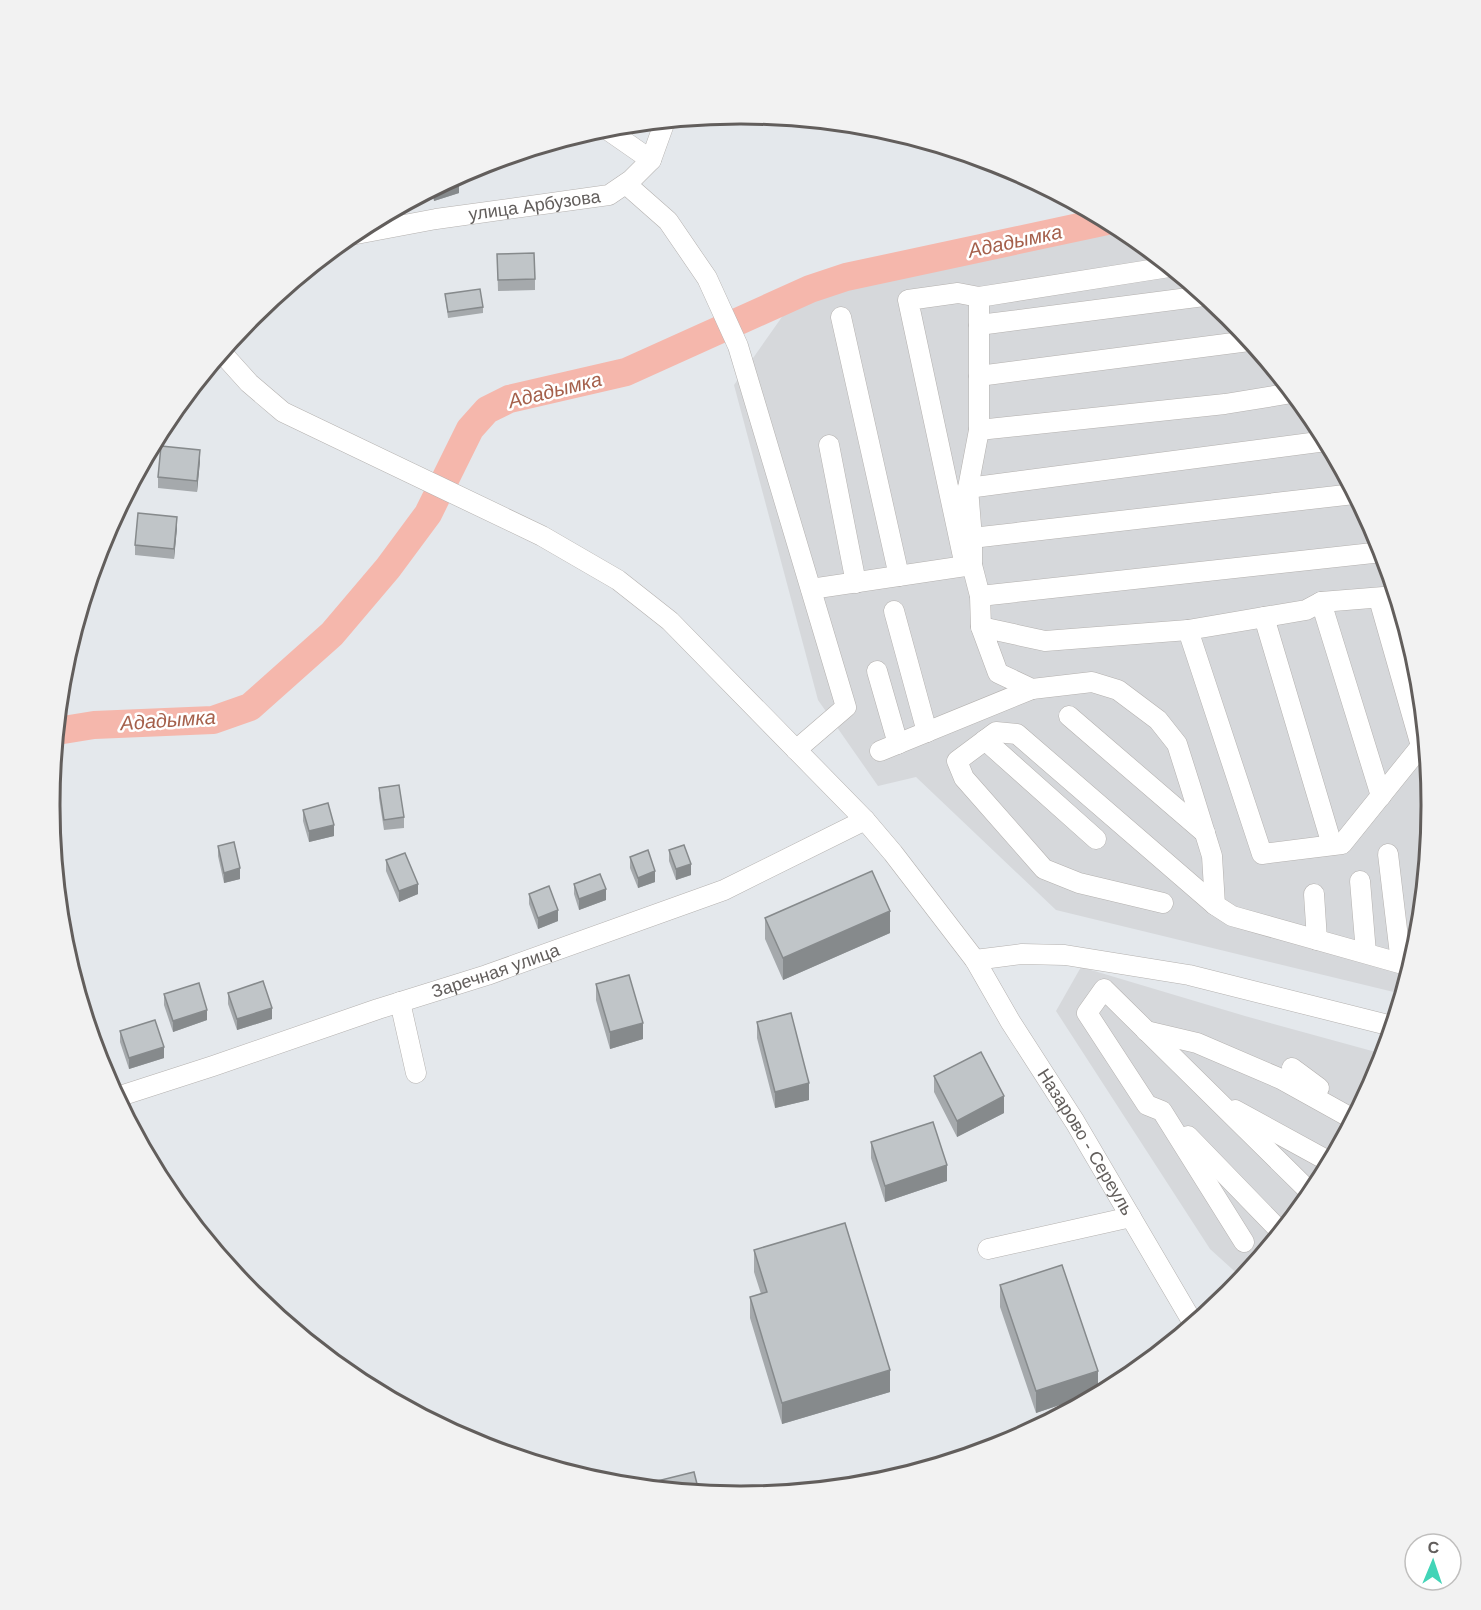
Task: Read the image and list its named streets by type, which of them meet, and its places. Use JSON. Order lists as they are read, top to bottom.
{
  "streets": {
    "street": ["улица Арбузова", "Заречная улица", "Назарово - Сереуль"]
  },
  "crossings": [
    ["Заречная улица", "Назарово - Сереуль"]
  ],
  "water": ["Ададымка"],
  "north": "top"
}
